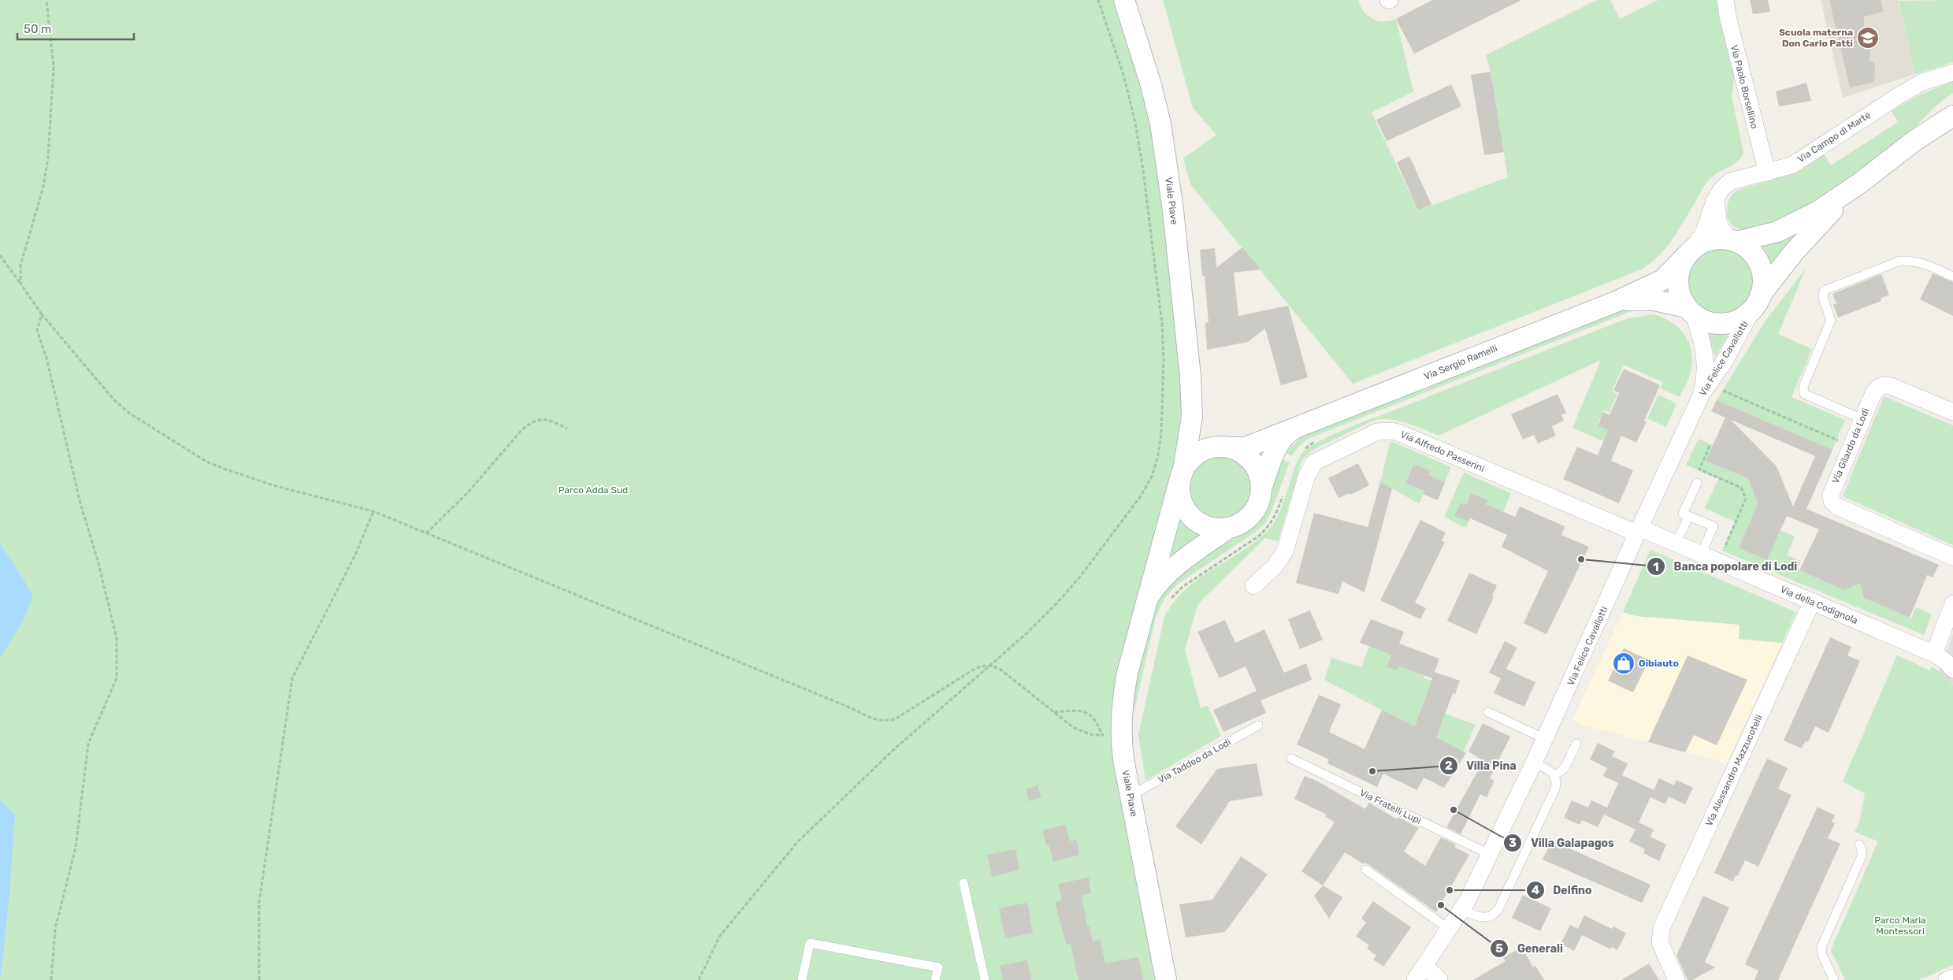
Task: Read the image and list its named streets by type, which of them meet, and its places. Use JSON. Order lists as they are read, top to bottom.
{
  "streets": {
    "street": [
      "Via Paolo Borsellino",
      "Via Campo di Marte",
      "Viale Piave",
      "Via Felice Cavallotti",
      "Via Sergio Ramelli",
      "Via Gilardo da Lodi",
      "Via Alfredo Passerini",
      "Via della Codignola",
      "Via Alessandro Mazzucotelli"
    ],
    "lane": ["Via Taddeo da Lodi", "Via Fratelli Lupi"]
  },
  "crossings": [
    ["Via Paolo Borsellino", "Via Campo di Marte"],
    ["Via Campo di Marte", "Via Felice Cavallotti"],
    ["Via Campo di Marte", "Via Sergio Ramelli"],
    ["Viale Piave", "Via Sergio Ramelli"],
    ["Viale Piave", "Via Taddeo da Lodi"],
    ["Via Felice Cavallotti", "Via Sergio Ramelli"],
    ["Via Felice Cavallotti", "Via Alfredo Passerini"],
    ["Via Felice Cavallotti", "Via della Codignola"],
    ["Via Felice Cavallotti", "Via Fratelli Lupi"],
    ["Via Alfredo Passerini", "Via della Codignola"],
    ["Via della Codignola", "Via Alessandro Mazzucotelli"]
  ],
  "parks": ["Parco Adda Sud", "Parco Maria Montessori"],
  "places": {
    "school or university": ["Scuola materna Don Carlo Patti"],
    "other": [
      "Banca popolare di Lodi",
      "Villa Pina",
      "Villa Galapagos",
      "Delfino",
      "Generali"
    ],
    "shop": ["Gibiauto"]
  },
  "scale_bar": "50 m"
}
